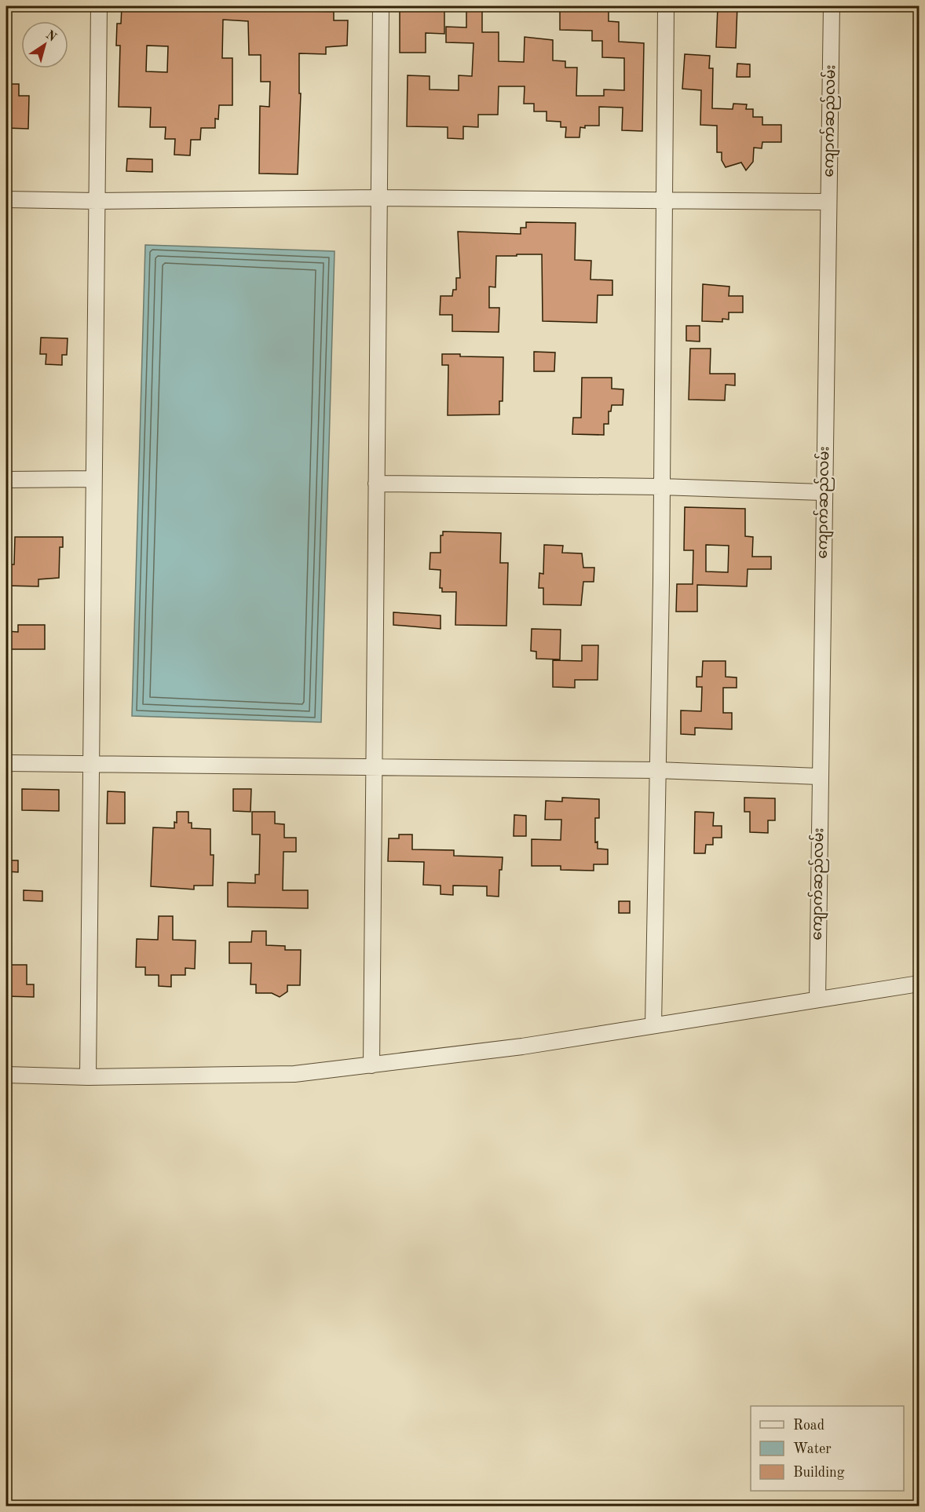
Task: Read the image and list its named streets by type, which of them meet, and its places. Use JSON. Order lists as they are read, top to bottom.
{
  "streets": {
    "street": ["ကျောက်ဆည်လမ်း"]
  },
  "legend": ["Road", "Water", "Building"],
  "north": "top right"
}
